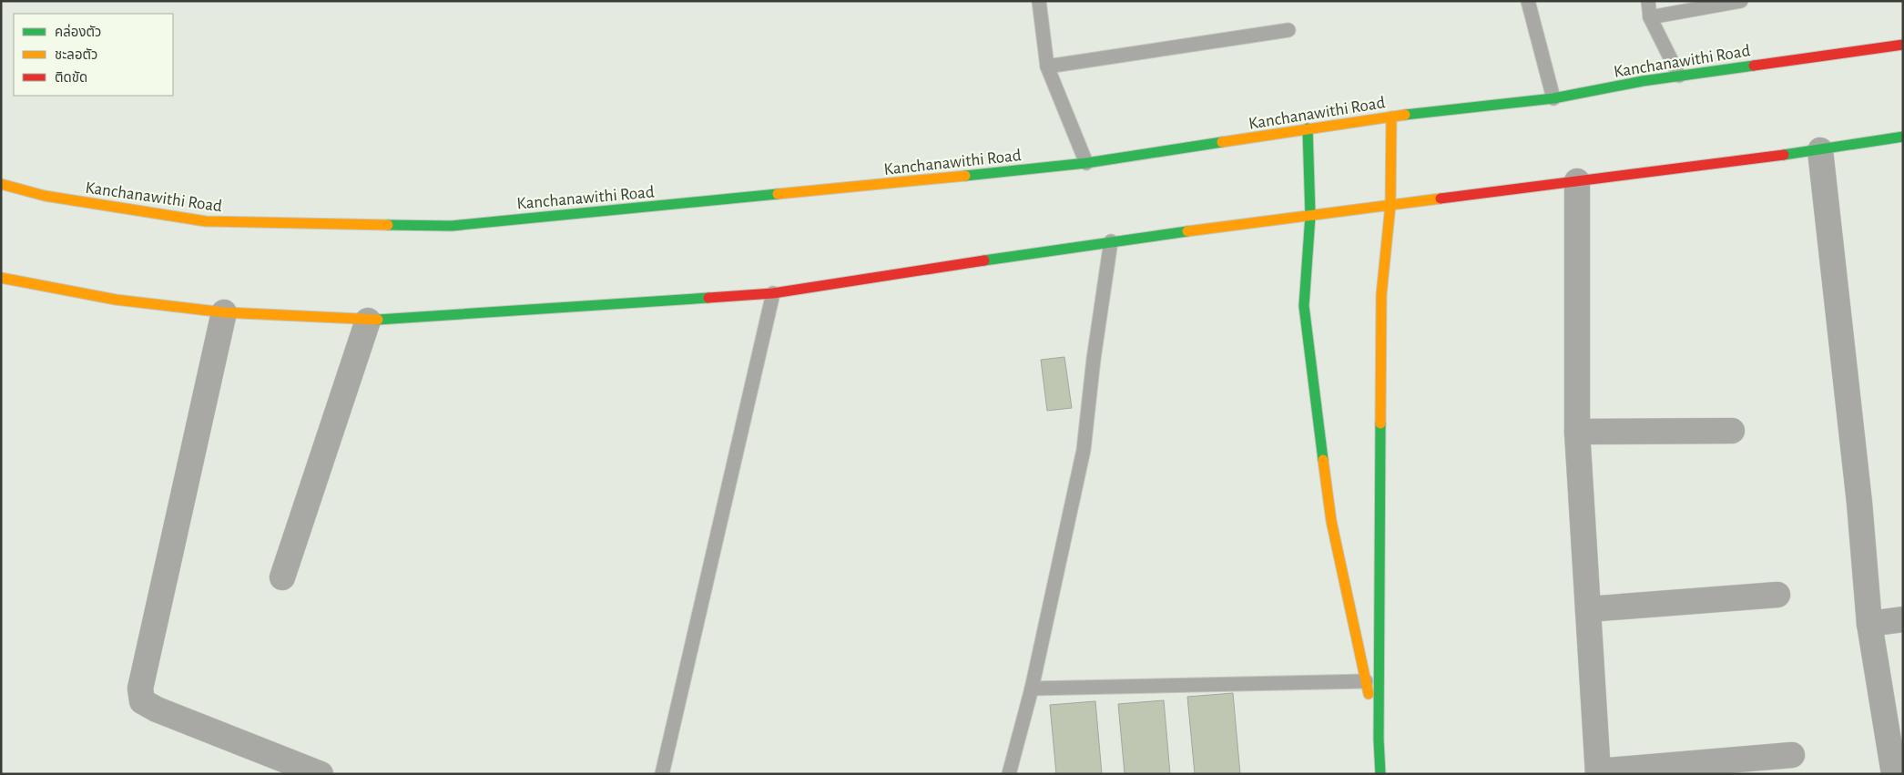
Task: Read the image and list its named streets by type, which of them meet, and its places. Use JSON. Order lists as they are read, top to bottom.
{
  "streets": {
    "main road": ["Kanchanawithi Road"]
  },
  "legend": ["คล่องตัว", "ชะลอตัว", "ติดขัด"]
}
